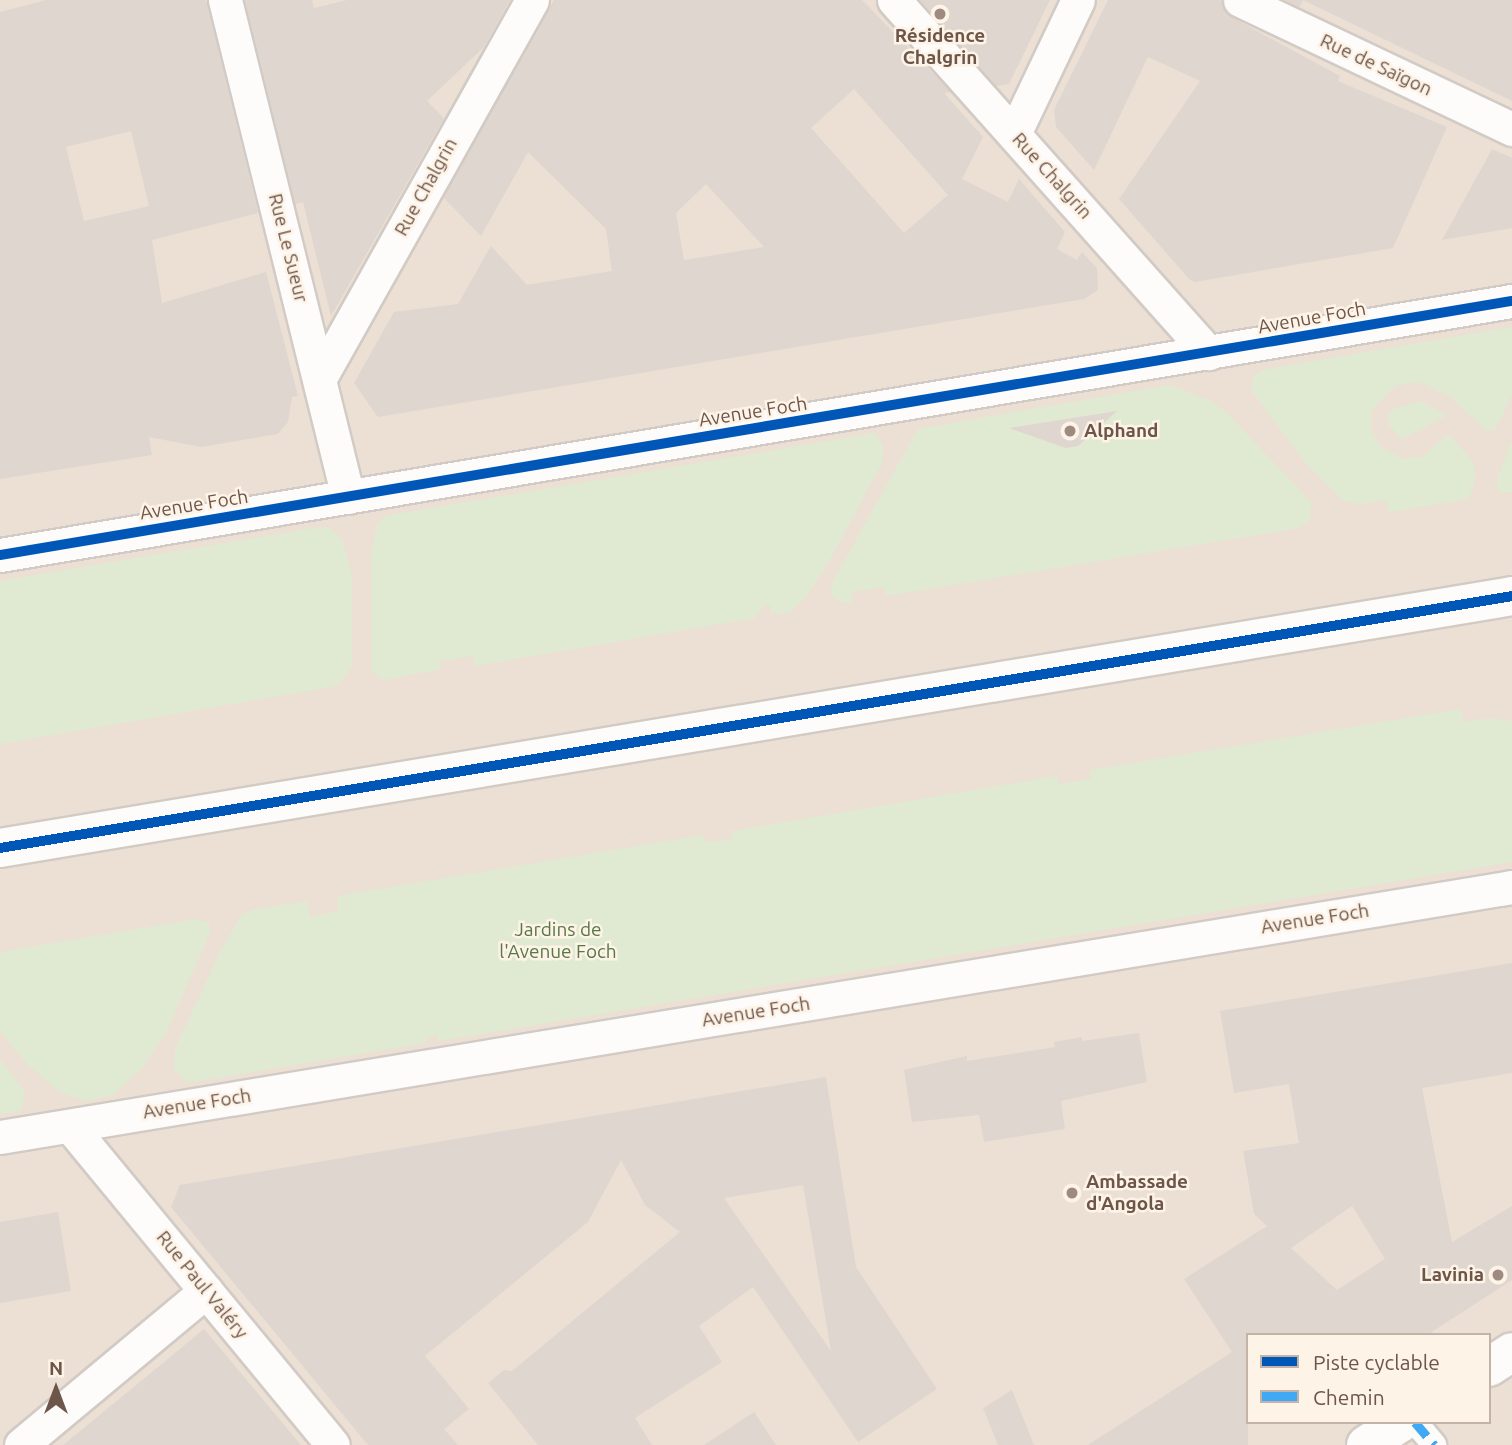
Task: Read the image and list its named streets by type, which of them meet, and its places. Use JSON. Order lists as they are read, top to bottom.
{
  "streets": {
    "street": [
      "Rue de Saïgon",
      "Rue Chalgrin",
      "Rue Le Sueur",
      "Avenue Foch",
      "Rue Paul Valéry"
    ]
  },
  "crossings": [
    ["Rue Chalgrin", "Rue Le Sueur"],
    ["Rue Chalgrin", "Avenue Foch"],
    ["Rue Le Sueur", "Avenue Foch"],
    ["Avenue Foch", "Rue Paul Valéry"]
  ],
  "parks": ["Jardins de l'Avenue Foch"],
  "places": [
    "Résidence Chalgrin",
    "Alphand",
    "Ambassade d'Angola",
    "Lavinia"
  ],
  "legend": ["Piste cyclable", "Chemin"],
  "north": "top"
}
